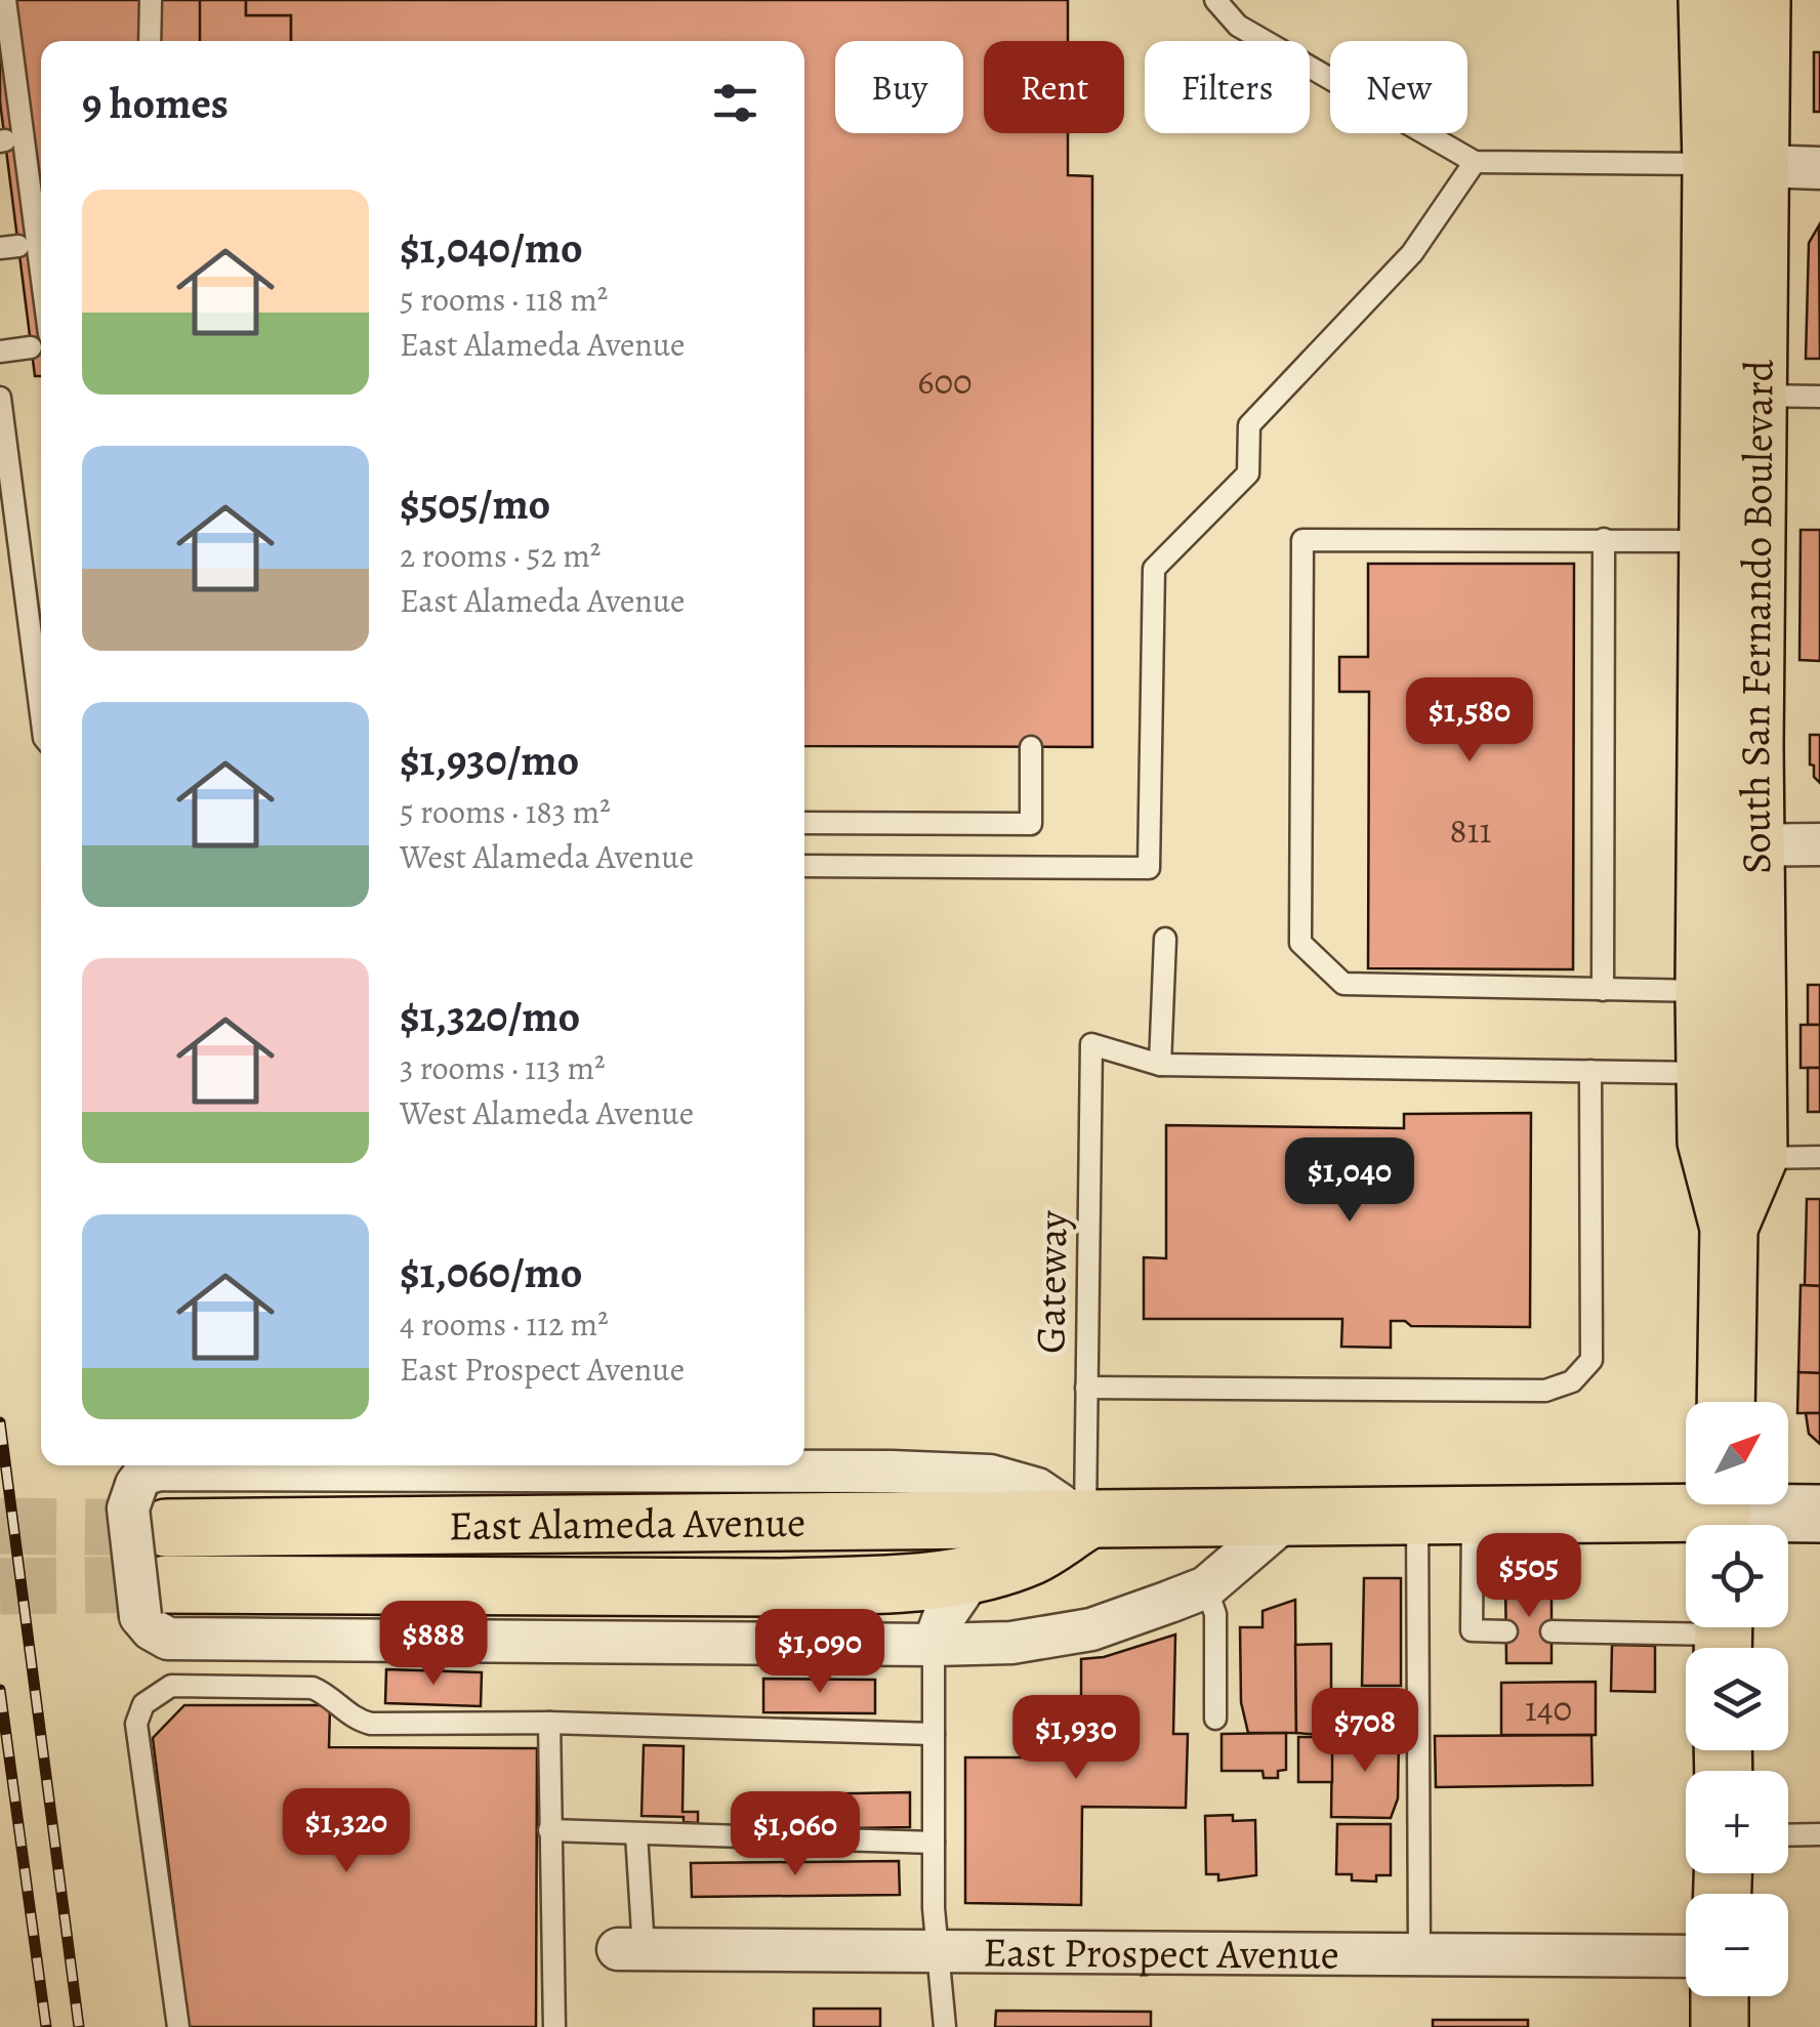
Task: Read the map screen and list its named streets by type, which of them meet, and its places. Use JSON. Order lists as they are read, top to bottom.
{
  "streets": {
    "main road": ["South San Fernando Boulevard", "East Alameda Avenue"],
    "street": ["East Prospect Avenue"],
    "lane": ["Gateway"]
  },
  "crossings": [
    ["Gateway", "East Alameda Avenue"]
  ],
  "house_numbers": ["600", "811", "140"],
  "north": "top right",
  "page": {
    "chip": [
      "Buy",
      "Rent",
      "Filters",
      "New"
    ],
    "heading": "9 homes",
    "list": [
      {
        "name": "$1,040/mo",
        "note": "5 rooms · 118 m² · East Alameda Avenue"
      },
      {
        "name": "$505/mo",
        "note": "2 rooms · 52 m² · East Alameda Avenue"
      },
      {
        "name": "$1,930/mo",
        "note": "5 rooms · 183 m² · West Alameda Avenue"
      },
      {
        "name": "$1,320/mo",
        "note": "3 rooms · 113 m² · West Alameda Avenue"
      },
      {
        "name": "$1,060/mo",
        "note": "4 rooms · 112 m² · East Prospect Avenue"
      }
    ],
    "price": [
      "$1,580",
      "$1,040",
      "$505",
      "$888",
      "$1,090",
      "$708",
      "$1,930",
      "$1,320",
      "$1,060"
    ],
    "map_buttons": ["+", "−"]
  }
}
